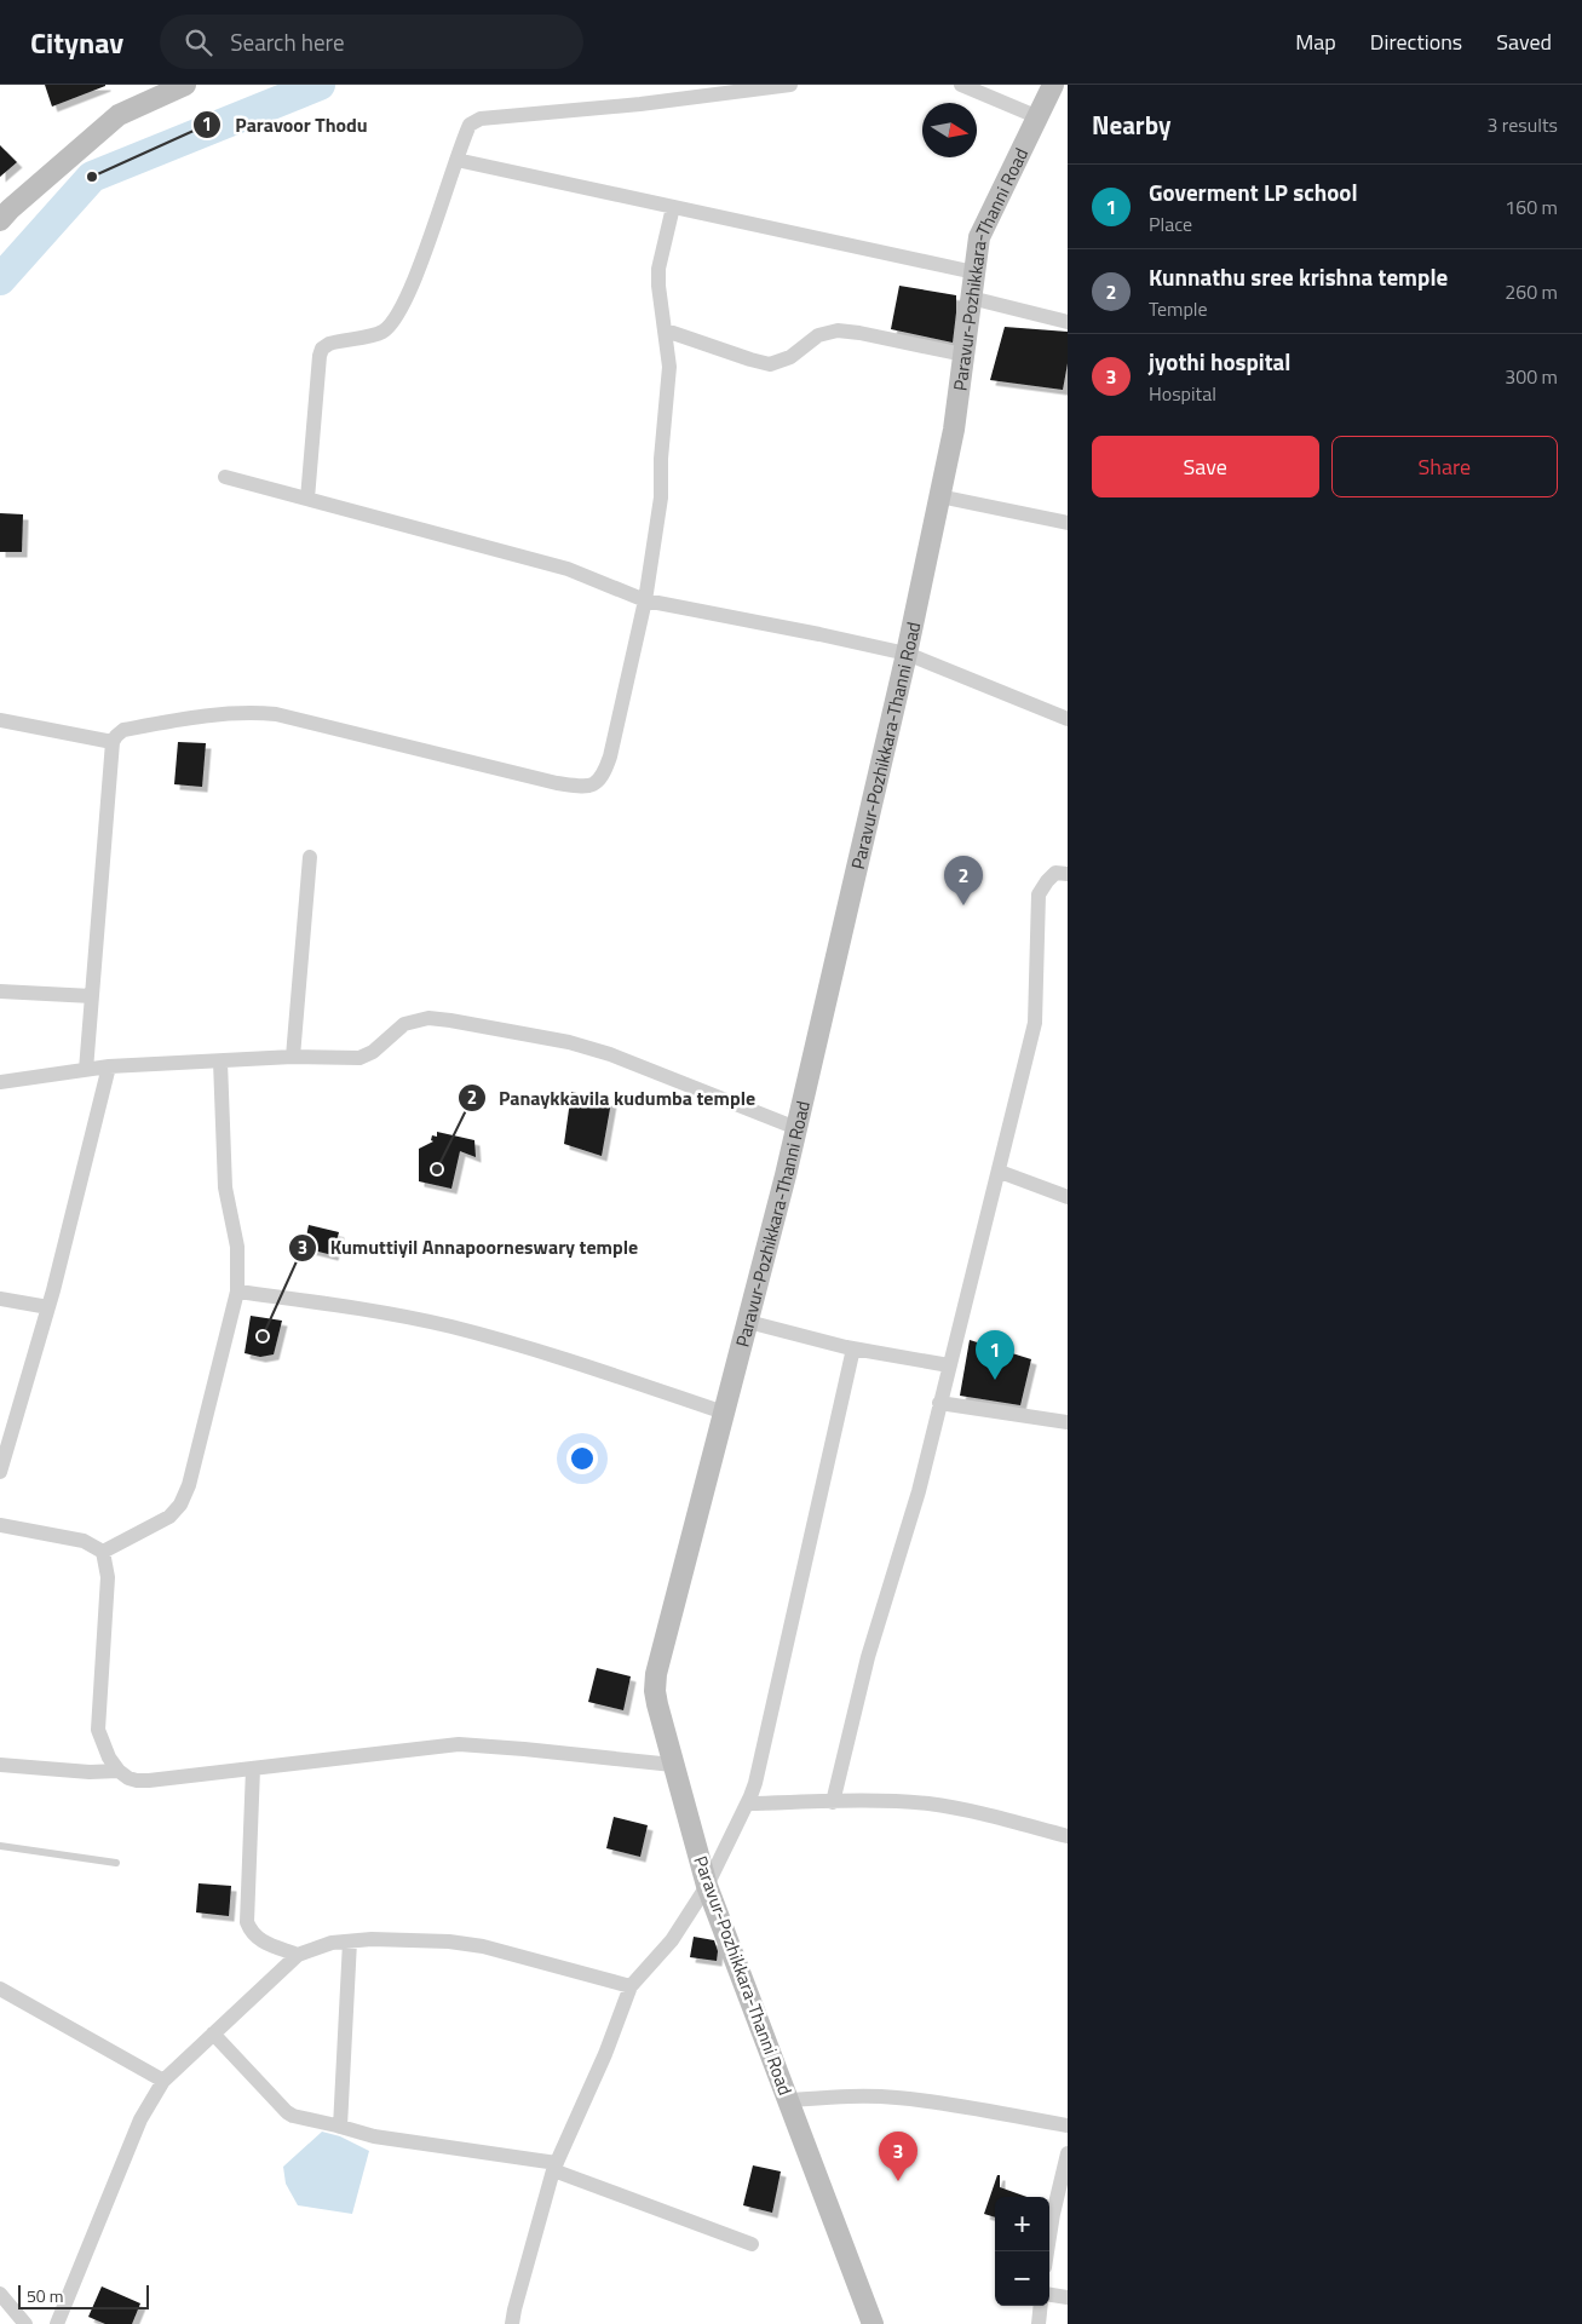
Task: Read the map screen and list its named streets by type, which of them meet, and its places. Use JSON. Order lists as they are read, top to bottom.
{
  "streets": {
    "main road": ["Paravur-Pozhikkara-Thanni Road"]
  },
  "places": ["Paravoor Thodu", "Panaykkavila kudumba temple", "Kumuttiyil Annapoorneswary temple"],
  "scale_bar": "50 m",
  "north": "right",
  "page": {
    "header": "Citynav",
    "search": "Search here",
    "nav": ["Map", "Directions", "Saved"],
    "heading": ["Nearby", "3 results"],
    "list": [
      {
        "mark": "1",
        "name": "Goverment LP school",
        "note": "Place",
        "value": "160 m"
      },
      {
        "mark": "2",
        "name": "Kunnathu sree krishna temple",
        "note": "Temple",
        "value": "260 m"
      },
      {
        "mark": "3",
        "name": "jyothi hospital",
        "note": "Hospital",
        "value": "300 m"
      }
    ],
    "buttons": ["Save", "Share"],
    "pins": ["2", "1", "3"],
    "map_buttons": ["+", "−"],
    "scale": "50 m"
  }
}
